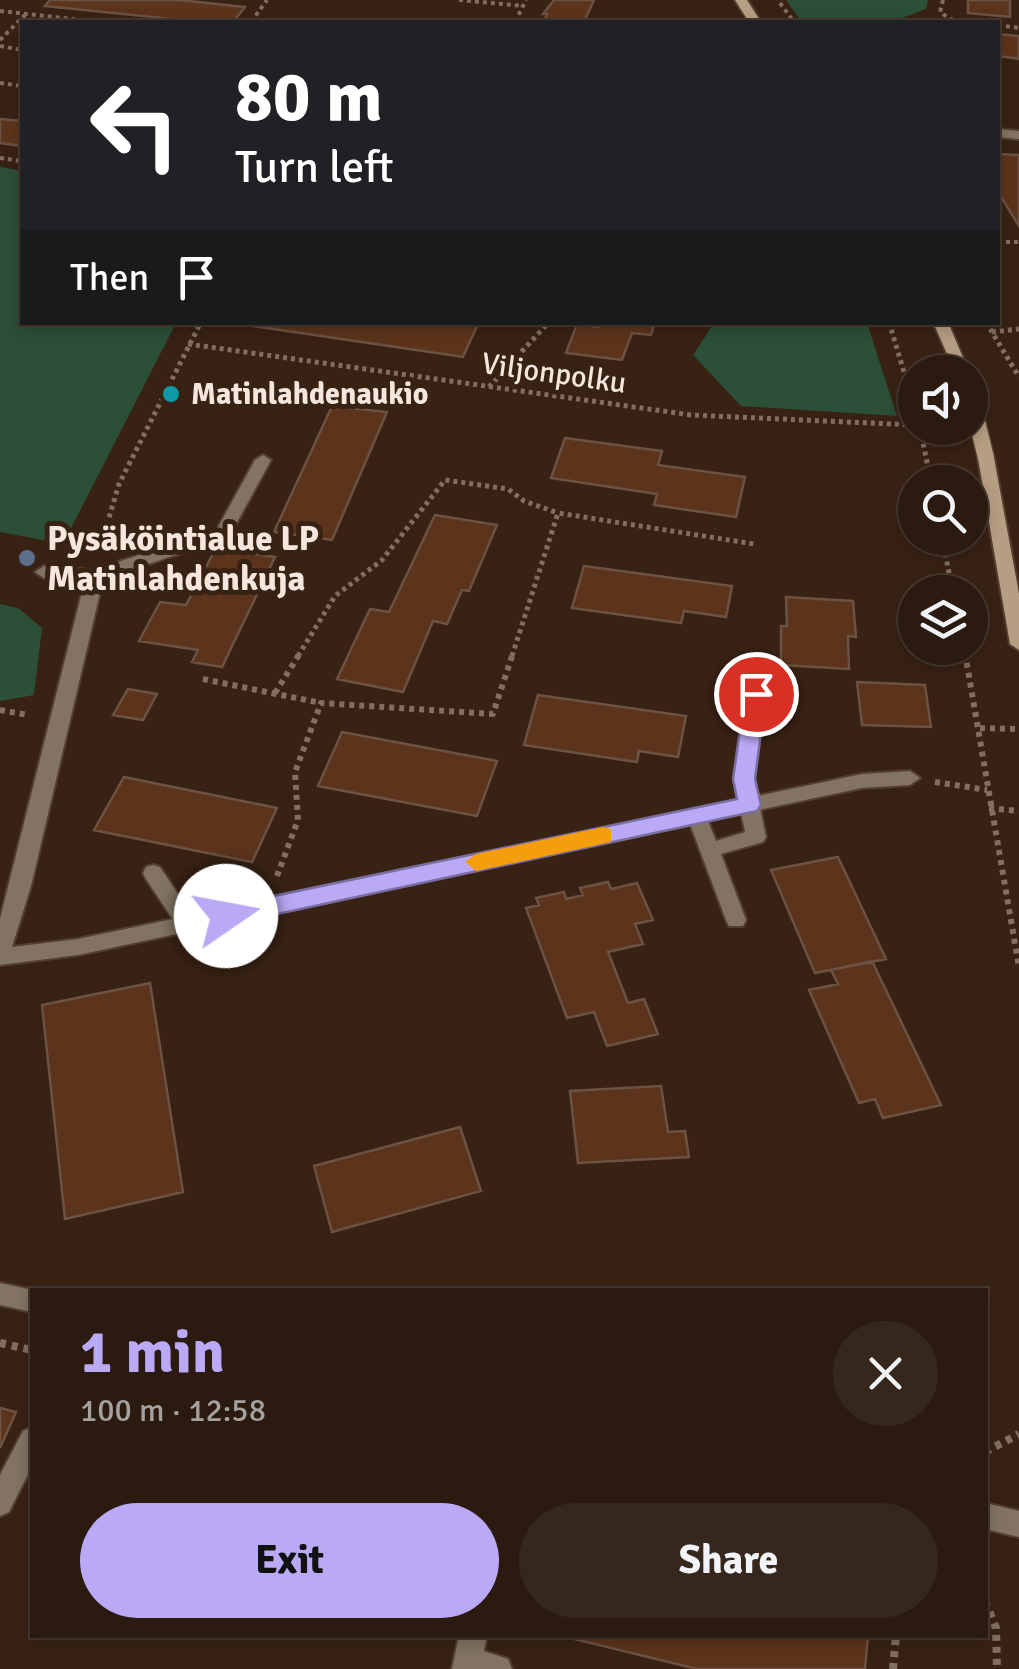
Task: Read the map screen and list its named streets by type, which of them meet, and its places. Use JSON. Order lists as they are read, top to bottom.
{
  "streets": {
    "path": ["Viljonpolku"]
  },
  "places": ["Matinlahdenaukio", "Pysäköintialue LP Matinlahdenkuja"],
  "page": {
    "turn": ["80 m", "Turn left"],
    "then": "Then",
    "heading": ["1 min", "100 m · 12:58"],
    "buttons": ["Exit", "Share"]
  }
}
